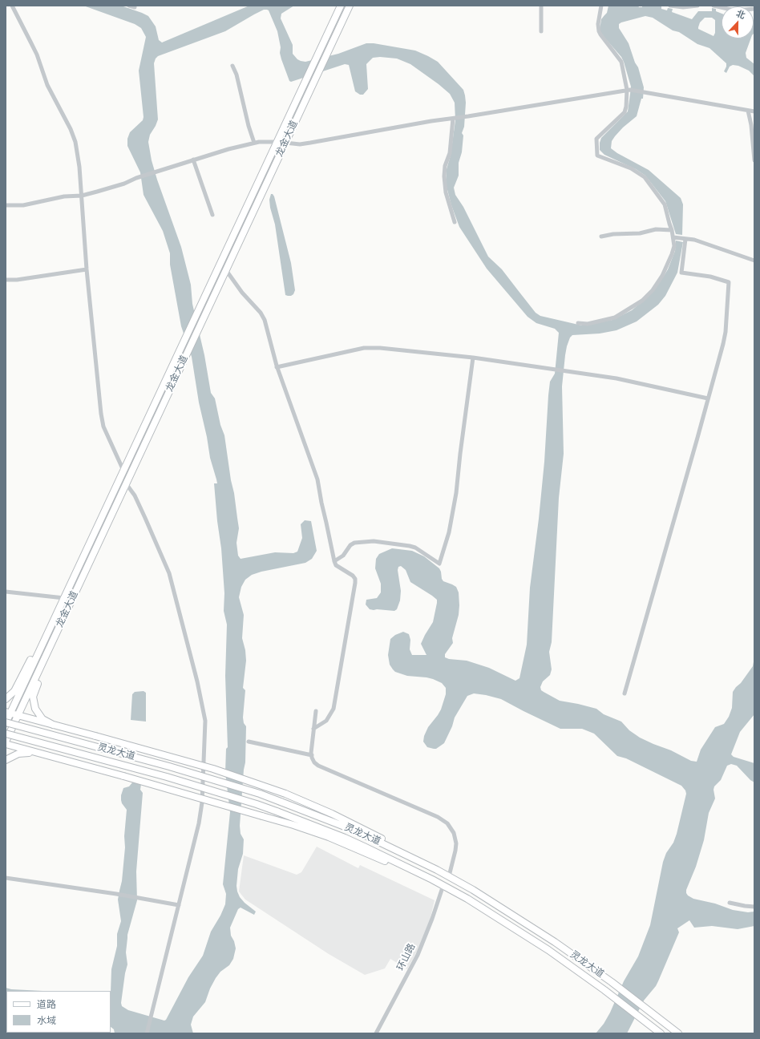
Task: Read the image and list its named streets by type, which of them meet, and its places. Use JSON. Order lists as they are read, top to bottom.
{
  "streets": {
    "main road": ["龙金大道", "灵龙大道"],
    "street": ["环山路"]
  },
  "crossings": [
    ["龙金大道", "灵龙大道"],
    ["灵龙大道", "环山路"]
  ],
  "legend": ["道路", "水域"],
  "north": "top"
}
